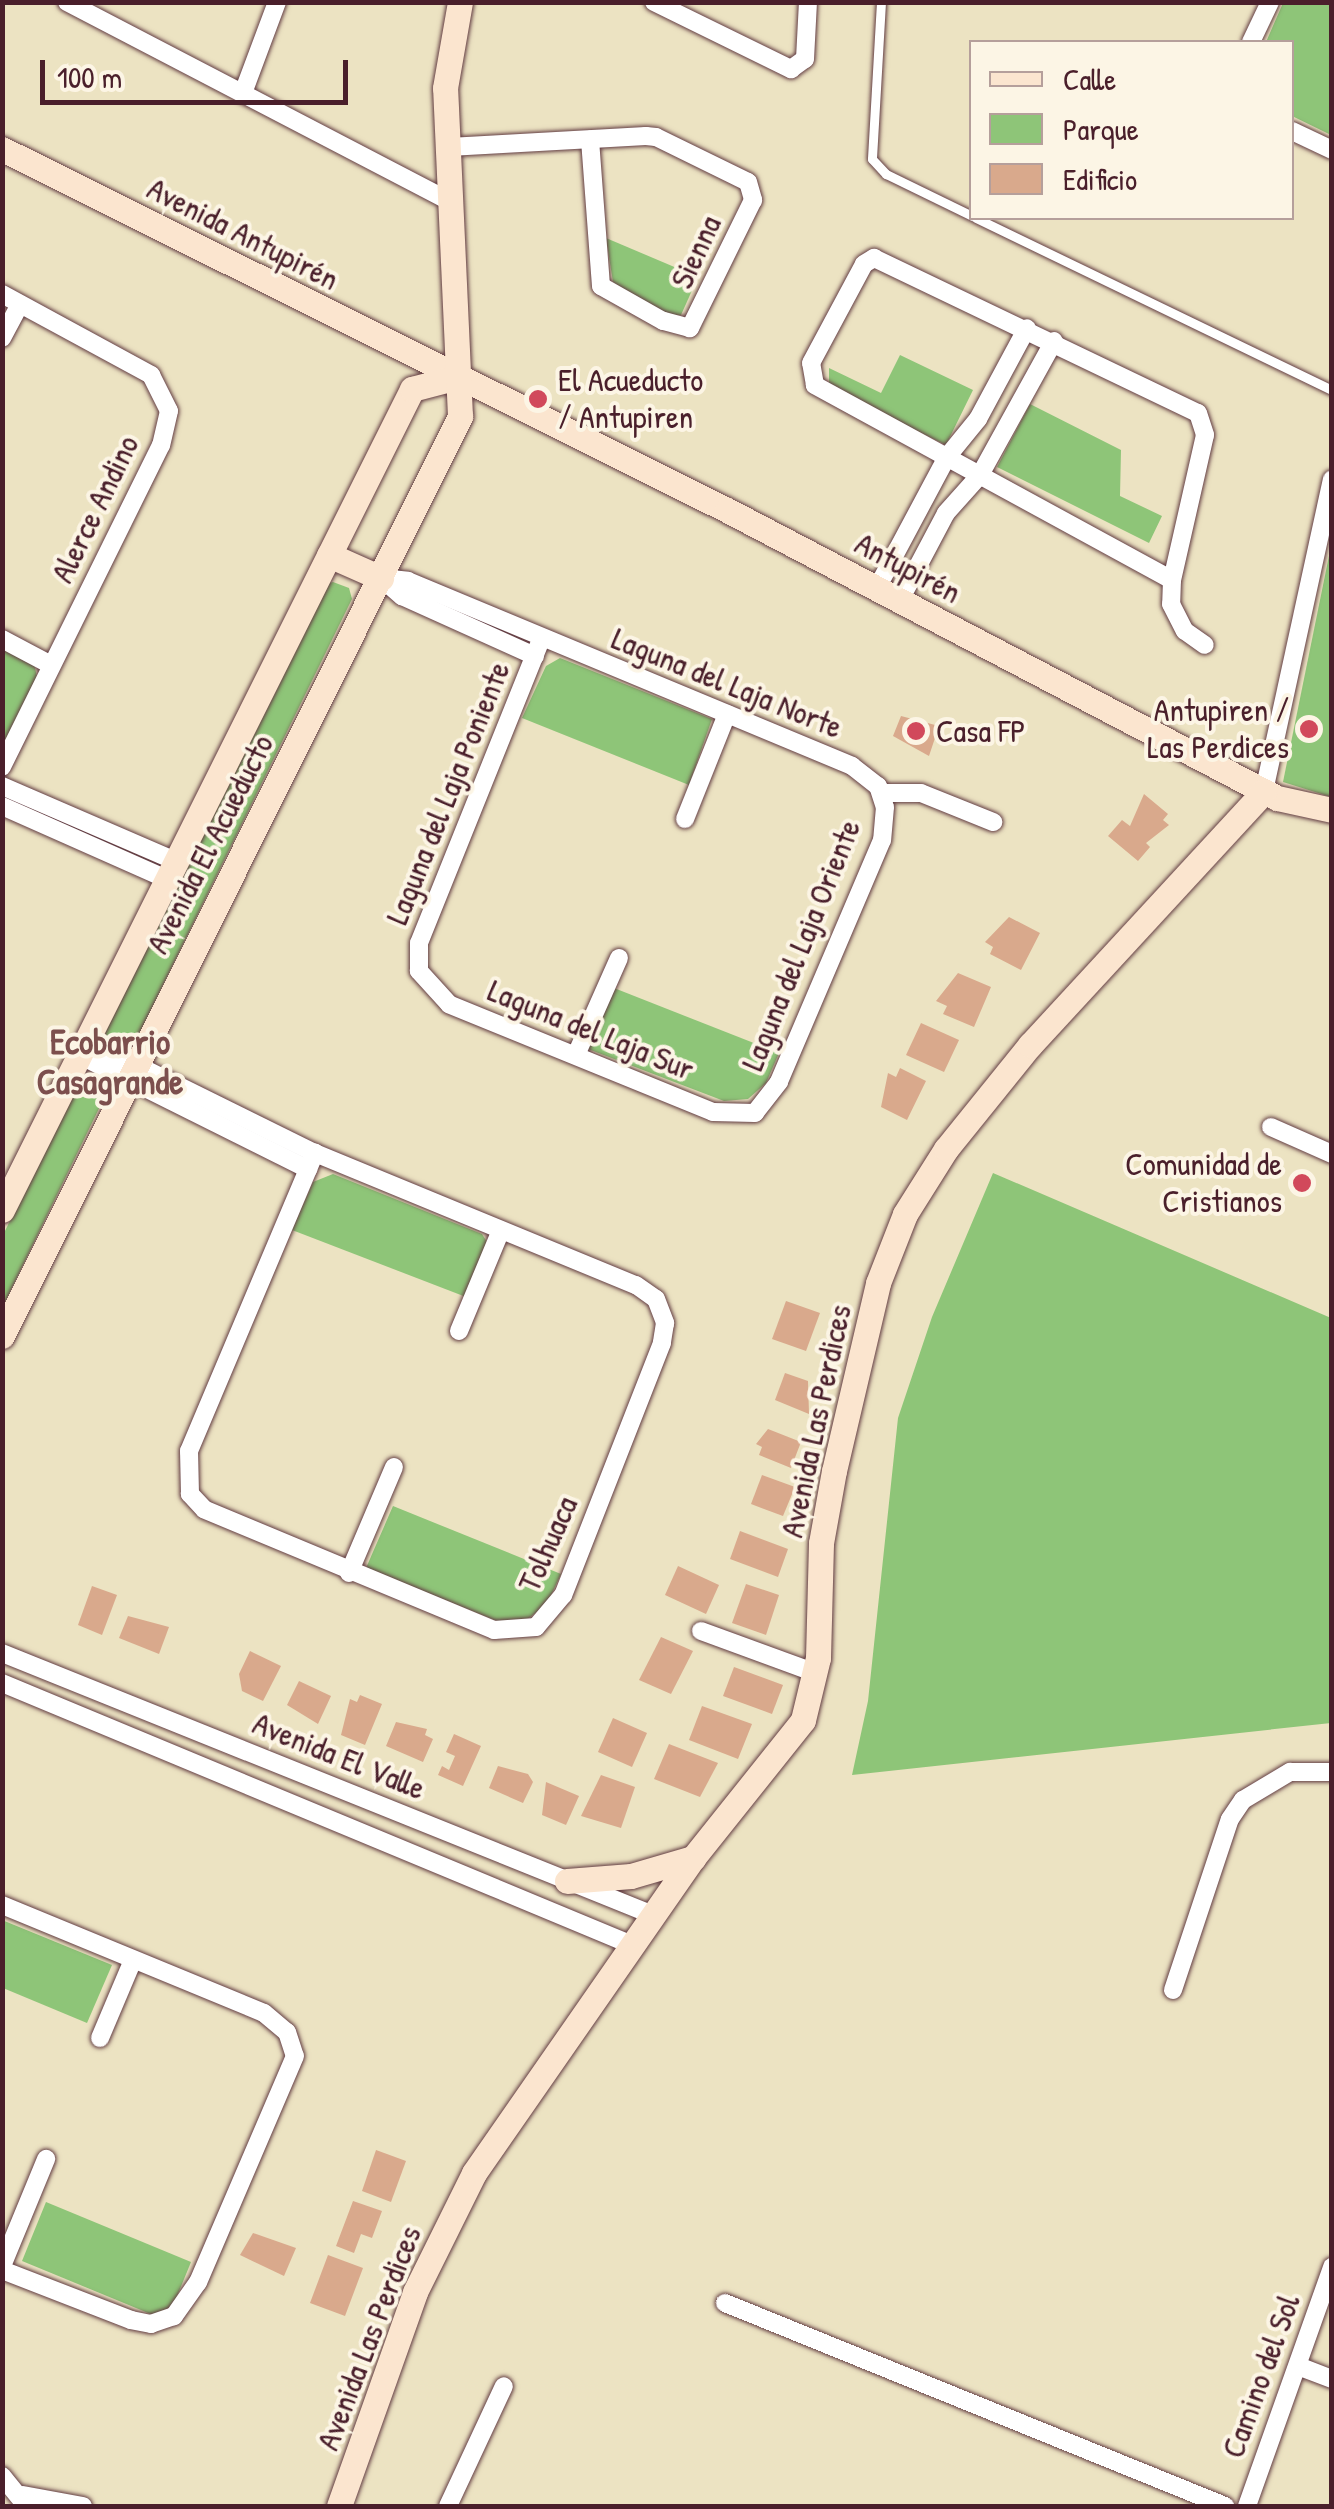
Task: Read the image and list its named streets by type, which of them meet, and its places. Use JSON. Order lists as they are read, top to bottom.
{
  "streets": {
    "street": [
      "Avenida Antupirén",
      "Sienna",
      "Alerce Andino",
      "Antupirén",
      "Laguna del Laja Norte",
      "Laguna del Laja Poniente",
      "Avenida El Acueducto",
      "Laguna del Laja Oriente",
      "Laguna del Laja Sur",
      "Avenida Las Perdices",
      "Tolhuaca",
      "Avenida El Valle",
      "Camino del Sol"
    ]
  },
  "crossings": [
    ["Avenida Antupirén", "Antupirén"],
    ["Avenida Antupirén", "Avenida El Acueducto"],
    ["Sienna", "Avenida El Acueducto"],
    ["Antupirén", "Avenida El Acueducto"],
    ["Antupirén", "Avenida Las Perdices"],
    ["Laguna del Laja Norte", "Laguna del Laja Poniente"],
    ["Laguna del Laja Norte", "Avenida El Acueducto"],
    ["Laguna del Laja Norte", "Laguna del Laja Oriente"],
    ["Laguna del Laja Poniente", "Laguna del Laja Sur"],
    ["Laguna del Laja Oriente", "Laguna del Laja Sur"],
    ["Avenida Las Perdices", "Avenida El Valle"]
  ],
  "districts": ["Ecobarrio Casagrande"],
  "places": [
    "El Acueducto / Antupiren",
    "Antupiren / Las Perdices",
    "Casa FP",
    "Comunidad de Cristianos"
  ],
  "legend": ["Calle", "Parque", "Edificio"],
  "scale_bar": "100 m"
}
